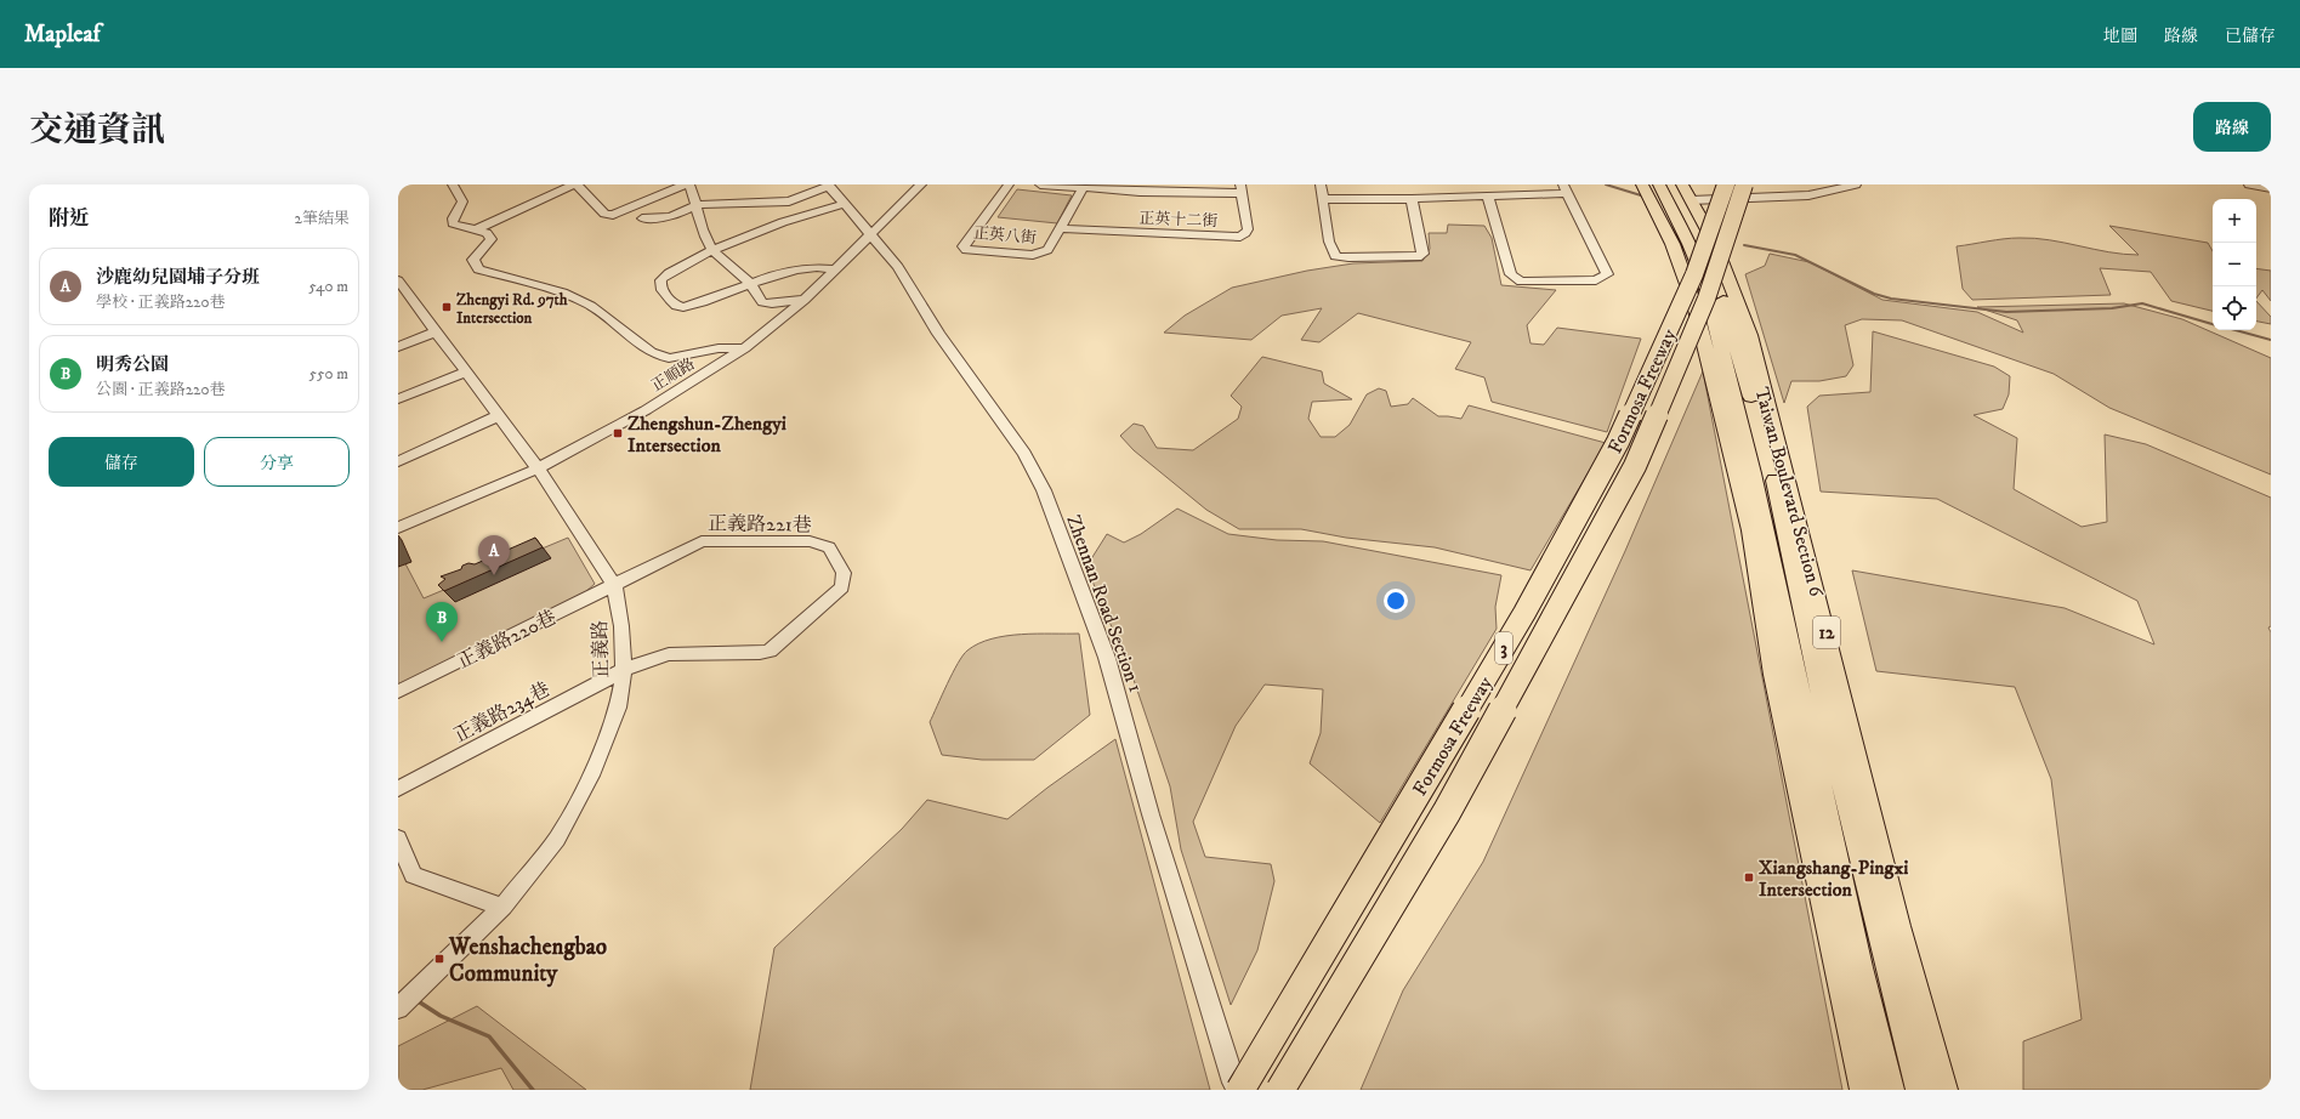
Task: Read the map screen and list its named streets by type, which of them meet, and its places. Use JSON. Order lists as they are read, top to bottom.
{
  "streets": {
    "highway": ["Formosa Freeway", "3"],
    "main road": ["Taiwan Boulevard Section 6", "12"],
    "street": [
      "正英十二街",
      "正英八街",
      "正順路",
      "正義路221巷",
      "Zhennan Road Section 1",
      "正義路220巷",
      "正義路",
      "正義路234巷"
    ]
  },
  "crossings": [
    ["正英十二街", "正英八街"],
    ["正順路", "Zhennan Road Section 1"],
    ["正順路", "正義路"],
    ["Formosa Freeway", "Zhennan Road Section 1"],
    ["正義路221巷", "正義路220巷"],
    ["正義路221巷", "正義路"],
    ["正義路221巷", "正義路234巷"],
    ["正義路220巷", "正義路"],
    ["正義路", "正義路234巷"]
  ],
  "places": {
    "transit": [
      "Zhengyi Rd. 97th Intersection",
      "Zhengshun-Zhengyi Intersection",
      "Xiangshang-Pingxi Intersection",
      "Wenshachengbao Community"
    ]
  },
  "page": {
    "header": "Mapleaf",
    "nav": ["地圖", "路線", "已儲存"],
    "title": "交通資訊",
    "buttons": [
      "路線",
      ["儲存", "分享"]
    ],
    "heading": ["附近", "2筆結果"],
    "map_buttons": ["+", "−"],
    "list": [
      {
        "mark": "A",
        "name": "沙鹿幼兒園埔子分班",
        "note": "學校 · 正義路220巷",
        "value": "540 m"
      },
      {
        "mark": "B",
        "name": "明秀公園",
        "note": "公園 · 正義路220巷",
        "value": "550 m"
      }
    ],
    "pins": ["A", "B"]
  }
}
